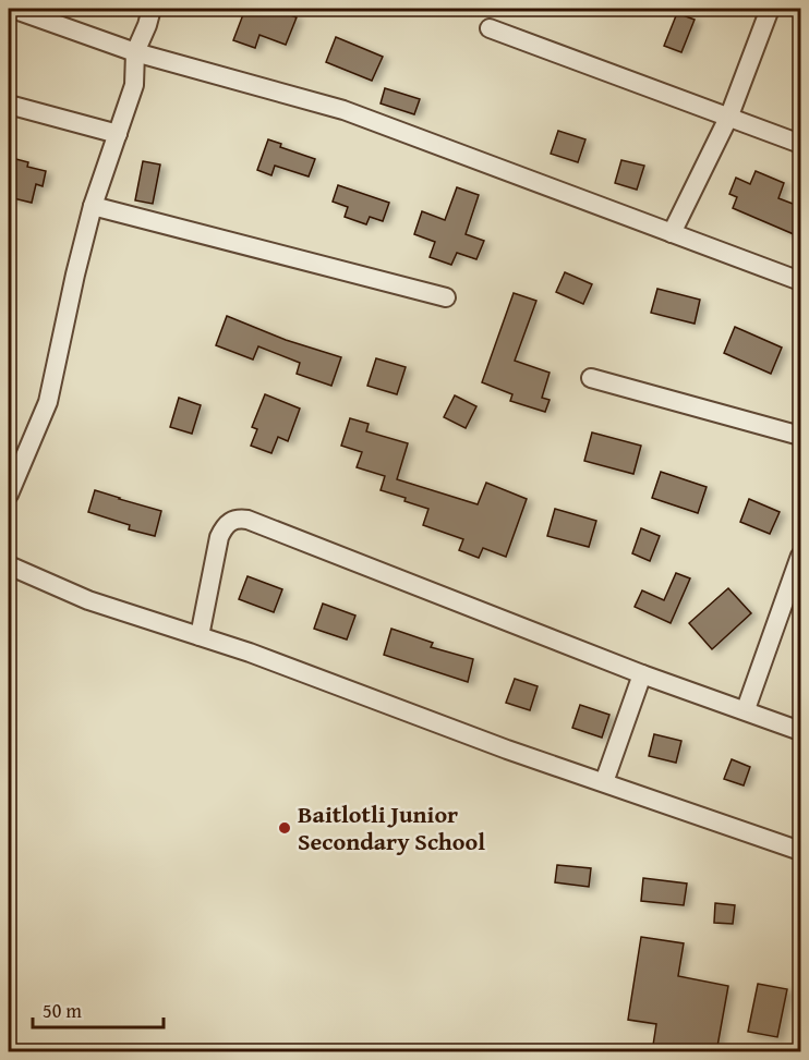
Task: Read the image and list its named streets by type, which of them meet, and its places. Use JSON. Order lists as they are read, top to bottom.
{
  "places": ["Baitlotli Junior Secondary School"],
  "scale_bar": "50 m"
}
